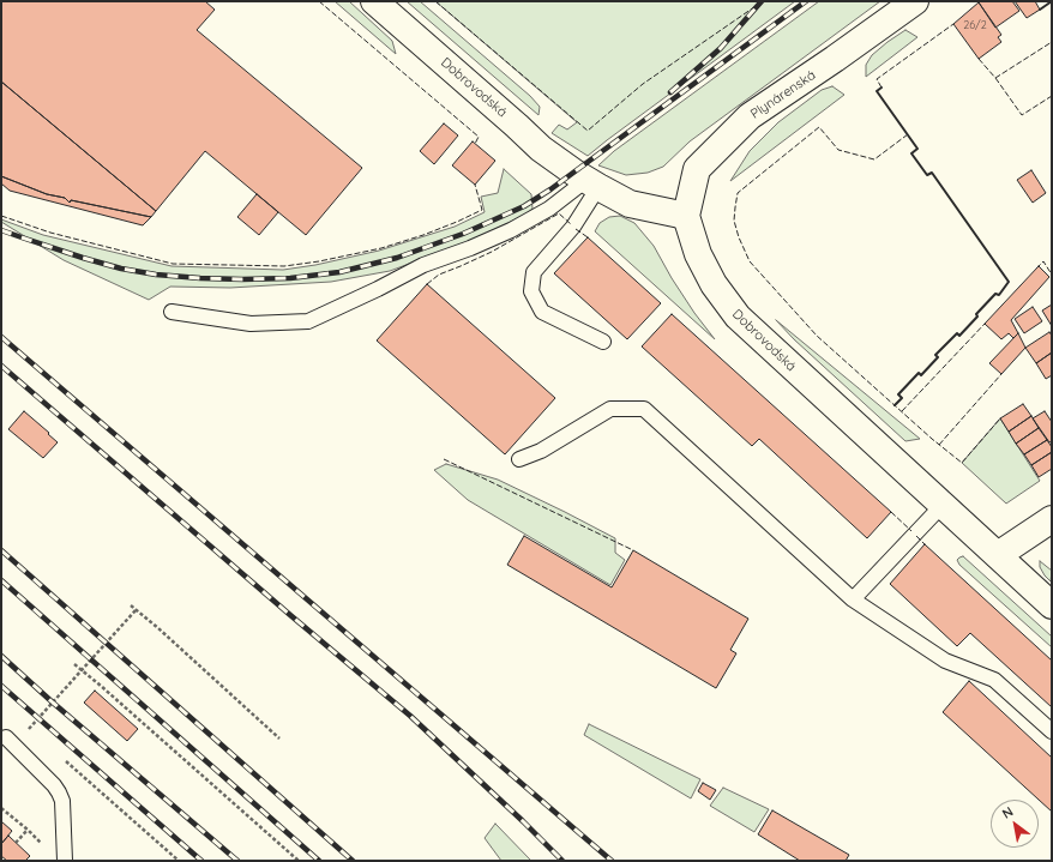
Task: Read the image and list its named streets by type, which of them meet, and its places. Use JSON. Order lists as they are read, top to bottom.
{
  "streets": {
    "main road": ["Dobrovodská", "Plynárenská"]
  },
  "crossings": [
    ["Dobrovodská", "Plynárenská"]
  ],
  "house_numbers": ["26/2"],
  "north": "top left"
}
